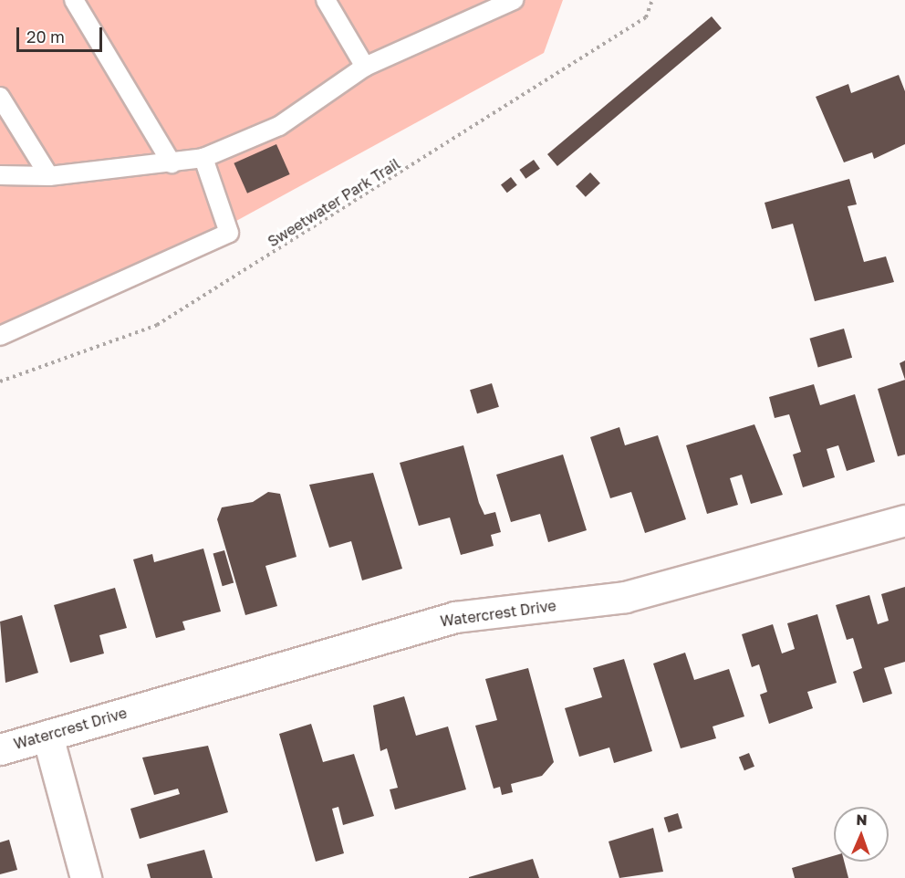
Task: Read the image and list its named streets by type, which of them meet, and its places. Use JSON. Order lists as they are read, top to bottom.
{
  "streets": {
    "street": ["Watercrest Drive"],
    "path": ["Sweetwater Park Trail"]
  },
  "scale_bar": "20 m",
  "north": "top"
}
